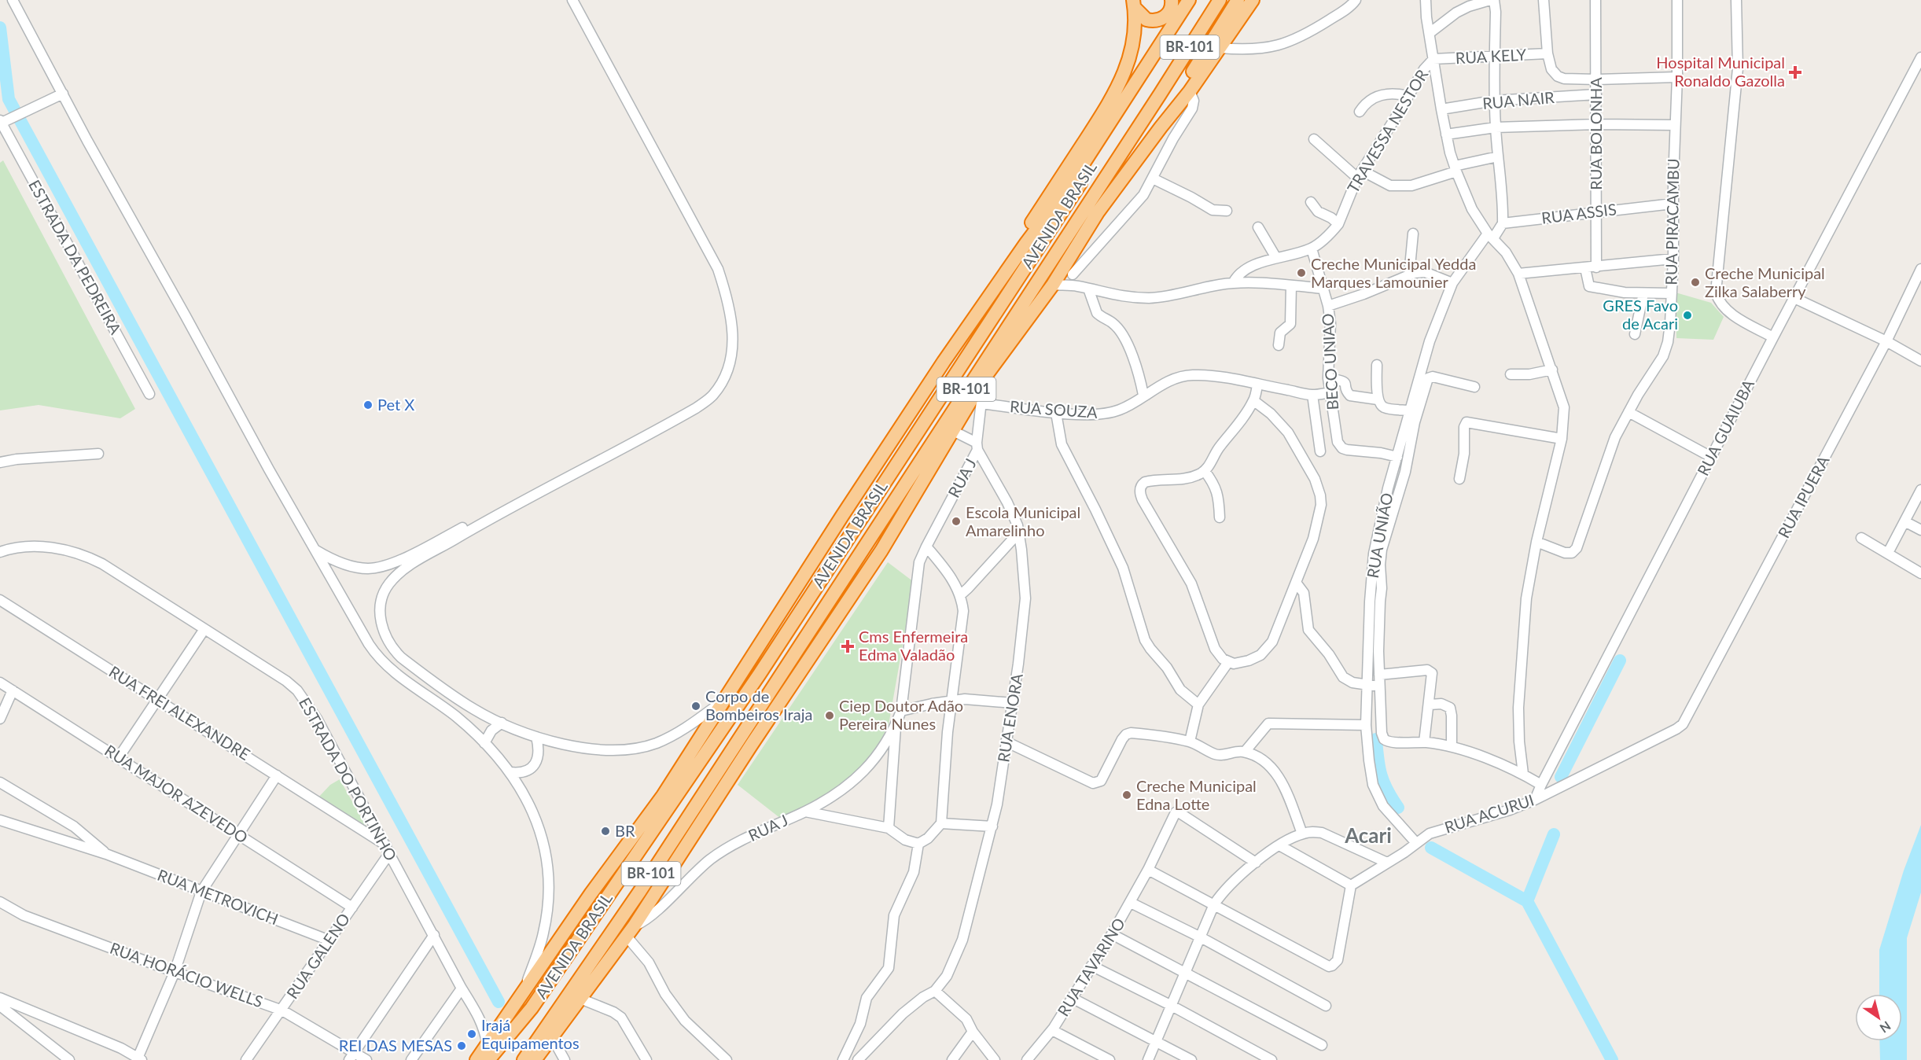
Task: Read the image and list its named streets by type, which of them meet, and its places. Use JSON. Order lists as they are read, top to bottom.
{
  "streets": {
    "highway": ["BR-101", "AVENIDA BRASIL"],
    "street": [
      "RUA KELY",
      "RUA NAIR",
      "TRAVESSA NESTOR",
      "RUA BOLONHA",
      "RUA ASSIS",
      "RUA PIRACAMBU",
      "ESTRADA DA PEDREIRA",
      "BECO UNIAO",
      "RUA SOUZA",
      "RUA GUAIUBA",
      "RUA J",
      "RUA IPUERA",
      "RUA UNIÃO",
      "RUA FREI ALEXANDRE",
      "RUA ENORA",
      "ESTRADA DO PORTINHO",
      "RUA MAJOR AZEVEDO",
      "RUA ACURUI",
      "RUA METROVICH",
      "RUA GALENO",
      "RUA TAVARINO",
      "RUA HORÁCIO WELLS"
    ]
  },
  "crossings": [
    ["RUA KELY", "TRAVESSA NESTOR"],
    ["RUA NAIR", "RUA BOLONHA"],
    ["TRAVESSA NESTOR", "BECO UNIAO"],
    ["RUA BOLONHA", "RUA ASSIS"],
    ["RUA ASSIS", "RUA PIRACAMBU"],
    ["AVENIDA BRASIL", "RUA J"],
    ["AVENIDA BRASIL", "ESTRADA DO PORTINHO"],
    ["BECO UNIAO", "RUA SOUZA"],
    ["BECO UNIAO", "RUA UNIÃO"],
    ["RUA GUAIUBA", "RUA ACURUI"],
    ["RUA J", "RUA ENORA"],
    ["RUA IPUERA", "RUA ACURUI"],
    ["RUA UNIÃO", "RUA ACURUI"],
    ["RUA FREI ALEXANDRE", "ESTRADA DO PORTINHO"],
    ["RUA FREI ALEXANDRE", "RUA GALENO"],
    ["ESTRADA DO PORTINHO", "RUA GALENO"],
    ["RUA MAJOR AZEVEDO", "RUA GALENO"],
    ["RUA METROVICH", "RUA GALENO"],
    ["RUA GALENO", "RUA HORÁCIO WELLS"]
  ],
  "districts": ["Acari"],
  "places": {
    "health": ["Hospital Municipal Ronaldo Gazolla", "Cms Enfermeira Edma Valadão"],
    "other": [
      "Creche Municipal Yedda Marques Lamounier",
      "Creche Municipal Zilka Salaberry",
      "GRES Favo de Acari",
      "Pet X",
      "Escola Municipal Amarelinho",
      "Corpo de Bombeiros Iraja",
      "Ciep Doutor Adão Pereira Nunes",
      "Creche Municipal Edna Lotte",
      "BR",
      "Irajá Equipamentos",
      "REI DAS MESAS"
    ]
  },
  "north": "bottom right"
}
